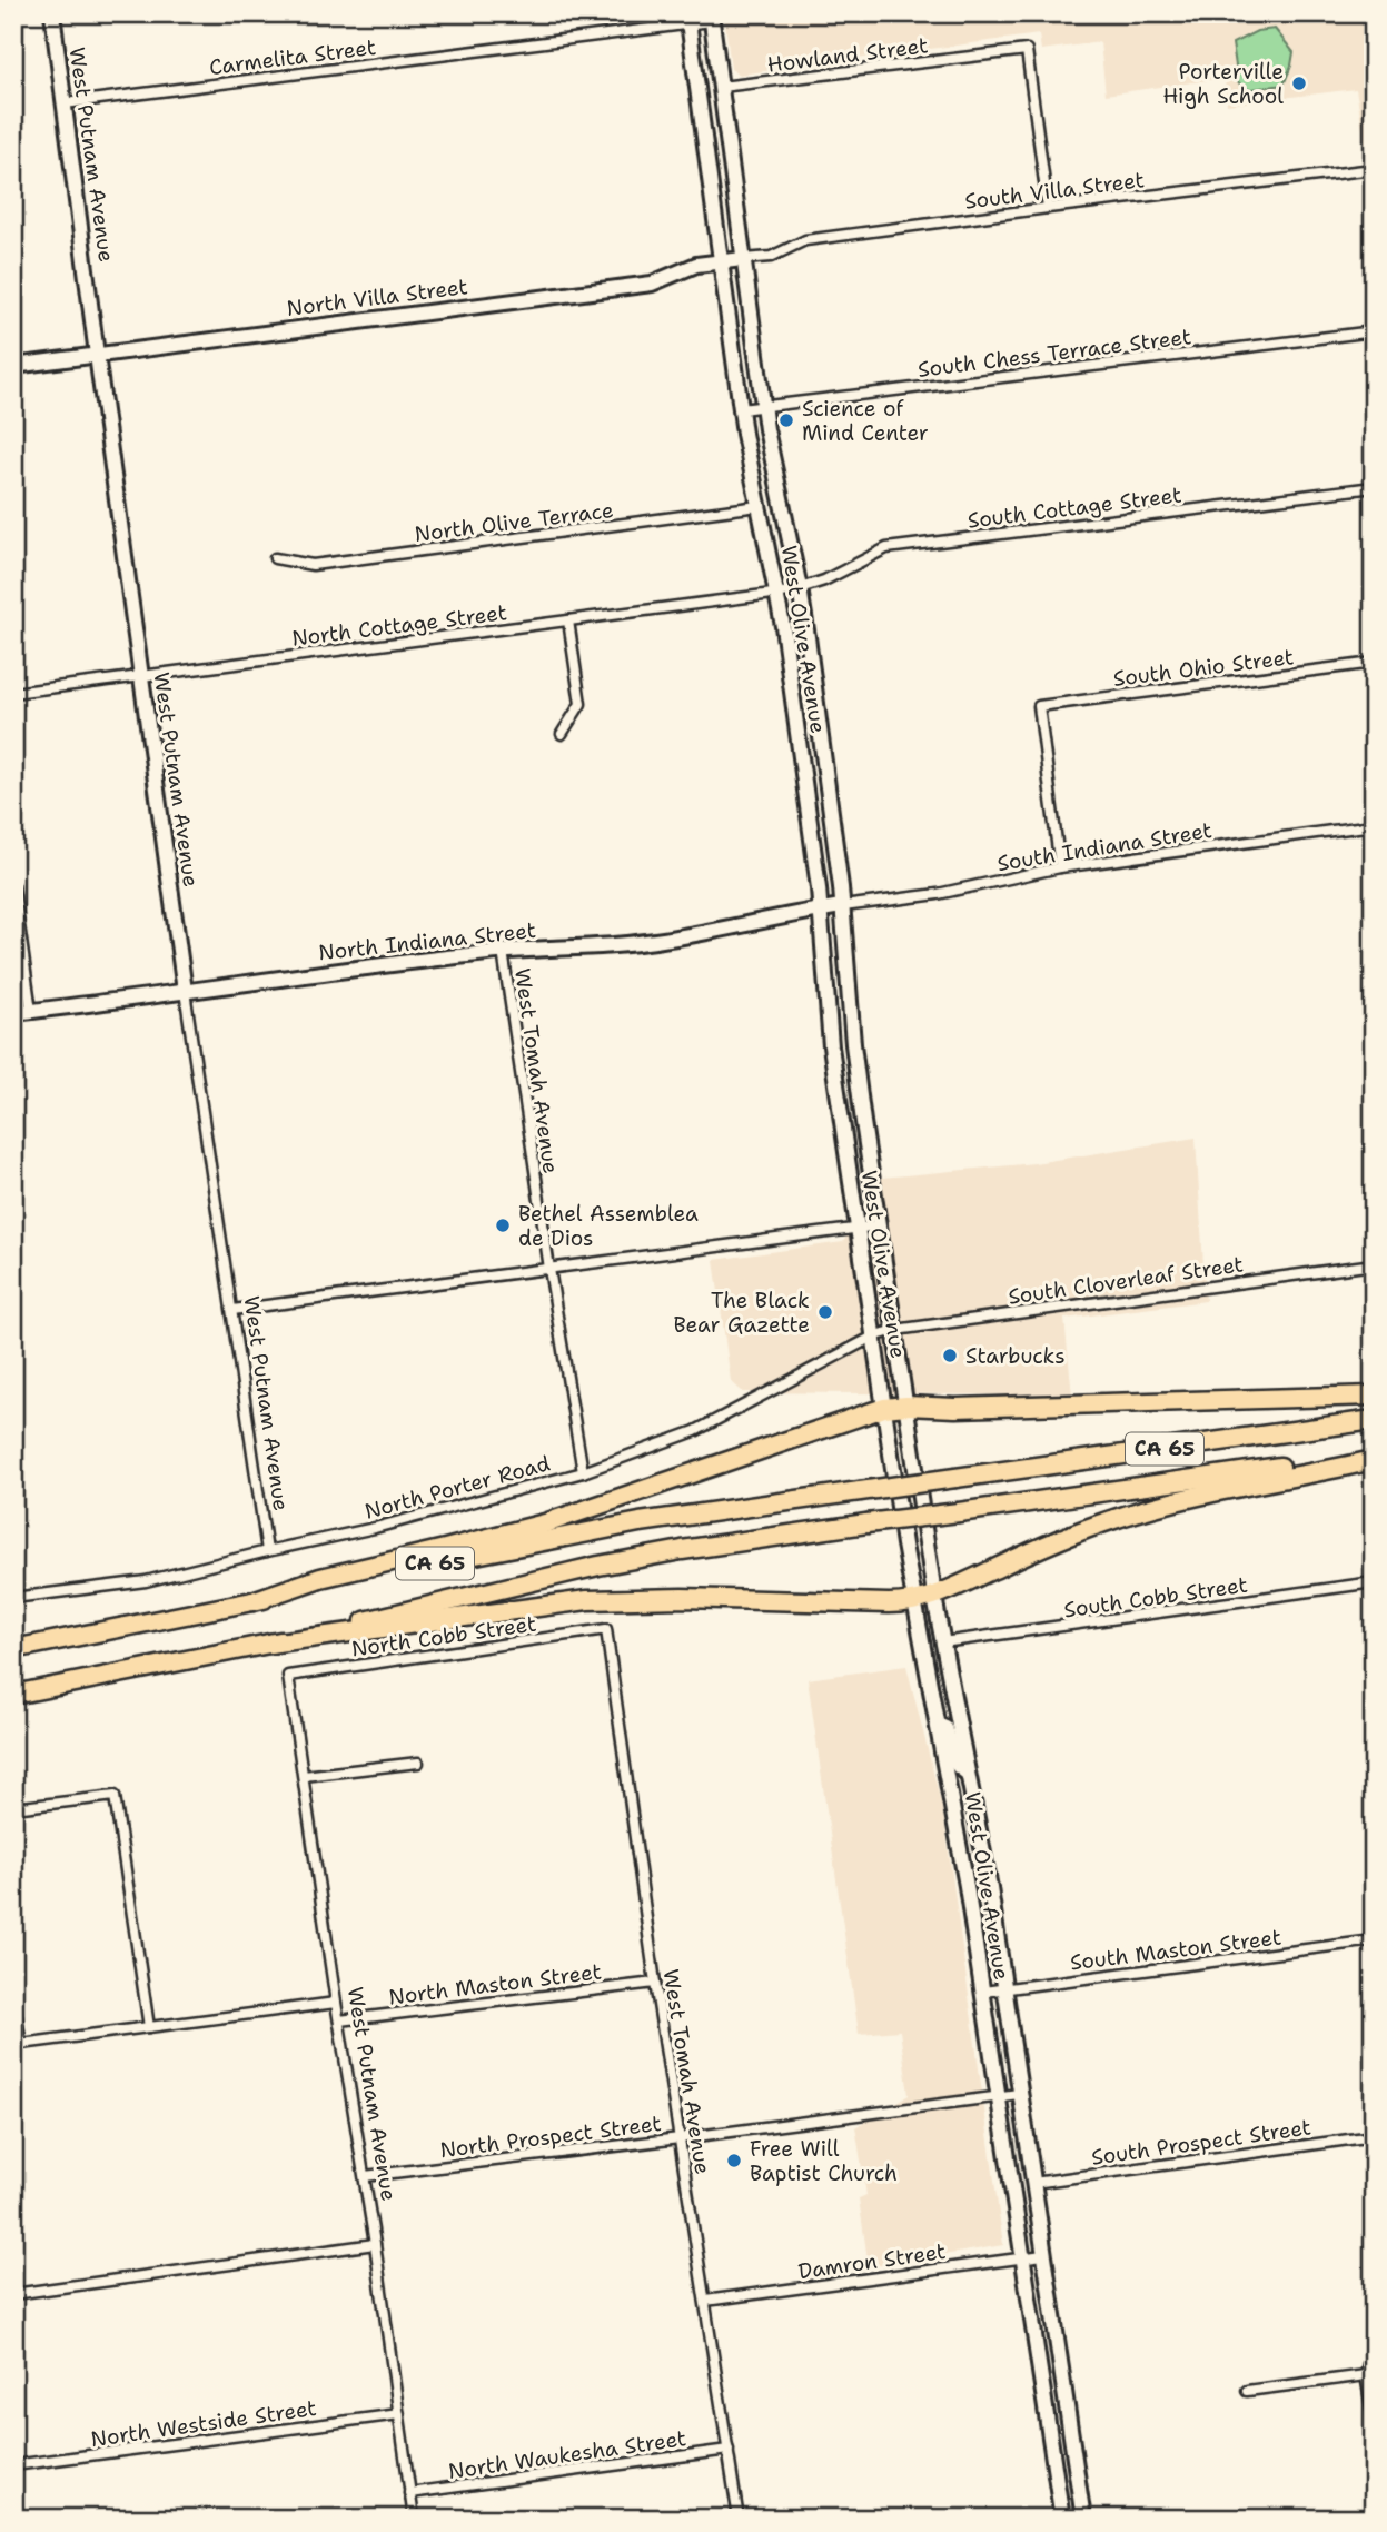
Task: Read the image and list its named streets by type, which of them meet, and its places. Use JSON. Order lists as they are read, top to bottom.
{
  "streets": {
    "highway": ["CA 65"],
    "main road": [
      "West Putnam Avenue",
      "North Villa Street",
      "West Olive Avenue",
      "North Indiana Street"
    ],
    "street": [
      "Howland Street",
      "Carmelita Street",
      "South Villa Street",
      "South Chess Terrace Street",
      "South Cottage Street",
      "North Olive Terrace",
      "North Cottage Street",
      "South Ohio Street",
      "South Indiana Street",
      "West Tomah Avenue",
      "South Cloverleaf Street",
      "North Porter Road",
      "South Cobb Street",
      "North Cobb Street",
      "South Maston Street",
      "North Maston Street",
      "North Prospect Street",
      "South Prospect Street",
      "Damron Street",
      "North Westside Street",
      "North Waukesha Street"
    ]
  },
  "crossings": [
    ["Howland Street", "South Villa Street"],
    ["Howland Street", "West Olive Avenue"],
    ["Carmelita Street", "West Putnam Avenue"],
    ["Carmelita Street", "West Olive Avenue"],
    ["West Putnam Avenue", "North Villa Street"],
    ["West Putnam Avenue", "North Cottage Street"],
    ["West Putnam Avenue", "North Indiana Street"],
    ["West Putnam Avenue", "North Porter Road"],
    ["West Putnam Avenue", "North Cobb Street"],
    ["West Putnam Avenue", "North Maston Street"],
    ["West Putnam Avenue", "North Prospect Street"],
    ["West Putnam Avenue", "North Westside Street"],
    ["West Putnam Avenue", "North Waukesha Street"],
    ["South Villa Street", "North Villa Street"],
    ["South Villa Street", "West Olive Avenue"],
    ["North Villa Street", "West Olive Avenue"],
    ["South Chess Terrace Street", "West Olive Avenue"],
    ["South Cottage Street", "North Cottage Street"],
    ["South Cottage Street", "West Olive Avenue"],
    ["North Olive Terrace", "West Olive Avenue"],
    ["North Cottage Street", "West Olive Avenue"],
    ["West Olive Avenue", "South Indiana Street"],
    ["West Olive Avenue", "North Indiana Street"],
    ["West Olive Avenue", "South Cloverleaf Street"],
    ["West Olive Avenue", "North Porter Road"],
    ["West Olive Avenue", "South Cobb Street"],
    ["West Olive Avenue", "South Maston Street"],
    ["West Olive Avenue", "North Prospect Street"],
    ["West Olive Avenue", "South Prospect Street"],
    ["West Olive Avenue", "Damron Street"],
    ["South Ohio Street", "South Indiana Street"],
    ["South Indiana Street", "North Indiana Street"],
    ["North Indiana Street", "West Tomah Avenue"],
    ["West Tomah Avenue", "North Porter Road"],
    ["West Tomah Avenue", "North Cobb Street"],
    ["West Tomah Avenue", "North Maston Street"],
    ["West Tomah Avenue", "North Prospect Street"],
    ["West Tomah Avenue", "Damron Street"],
    ["West Tomah Avenue", "North Waukesha Street"],
    ["South Cloverleaf Street", "North Porter Road"]
  ],
  "places": [
    "Porterville High School",
    "Science of Mind Center",
    "Bethel Assemblea de Dios",
    "The Black Bear Gazette",
    "Starbucks",
    "Free Will Baptist Church"
  ]
}
